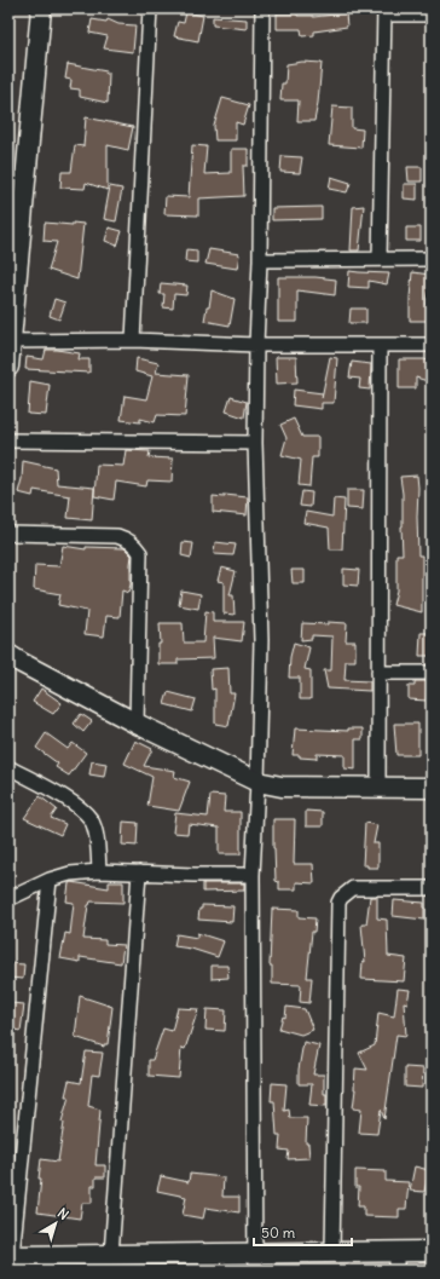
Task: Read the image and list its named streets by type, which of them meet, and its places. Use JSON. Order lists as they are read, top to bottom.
{
  "scale_bar": "50 m",
  "north": "top right"
}
